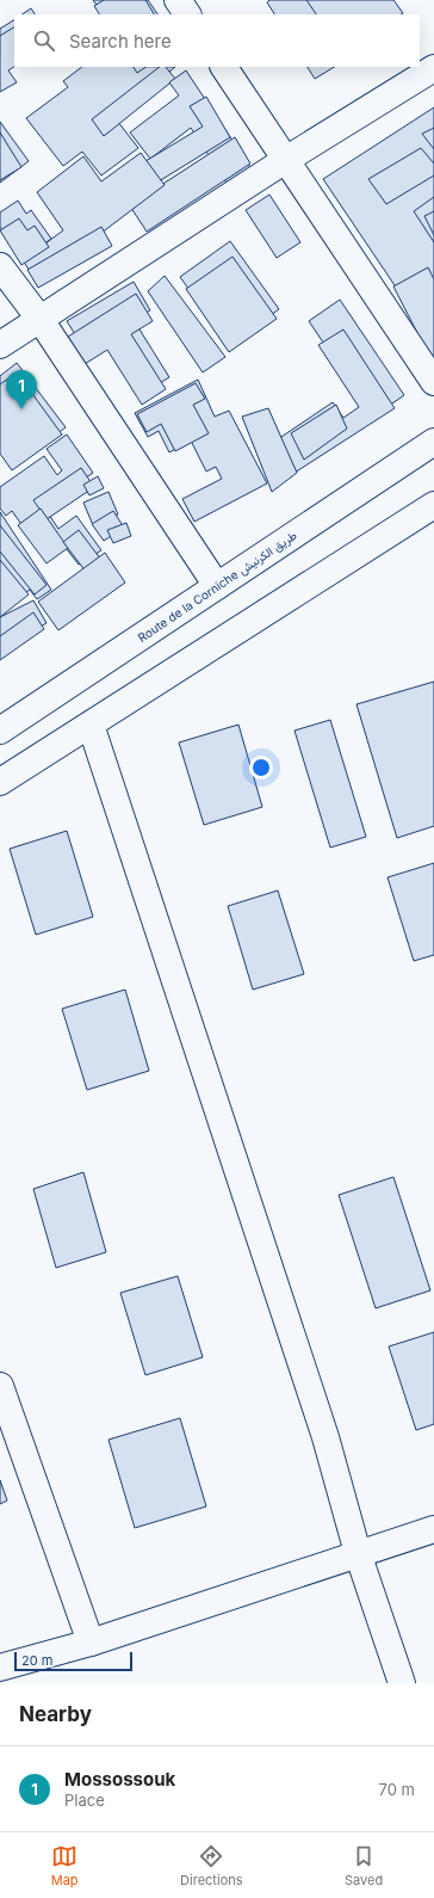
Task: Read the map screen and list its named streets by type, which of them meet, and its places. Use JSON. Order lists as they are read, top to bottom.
{
  "streets": {
    "street": ["Route de la Corniche طريق الكرنيش"]
  },
  "scale_bar": "20 m",
  "page": {
    "search": "Search here",
    "pins": "1",
    "scale": "20 m",
    "heading": "Nearby",
    "list": [
      {
        "mark": "1",
        "name": "Mossossouk",
        "note": "Place",
        "value": "70 m"
      }
    ],
    "nav": ["Map", "Directions", "Saved"]
  }
}
